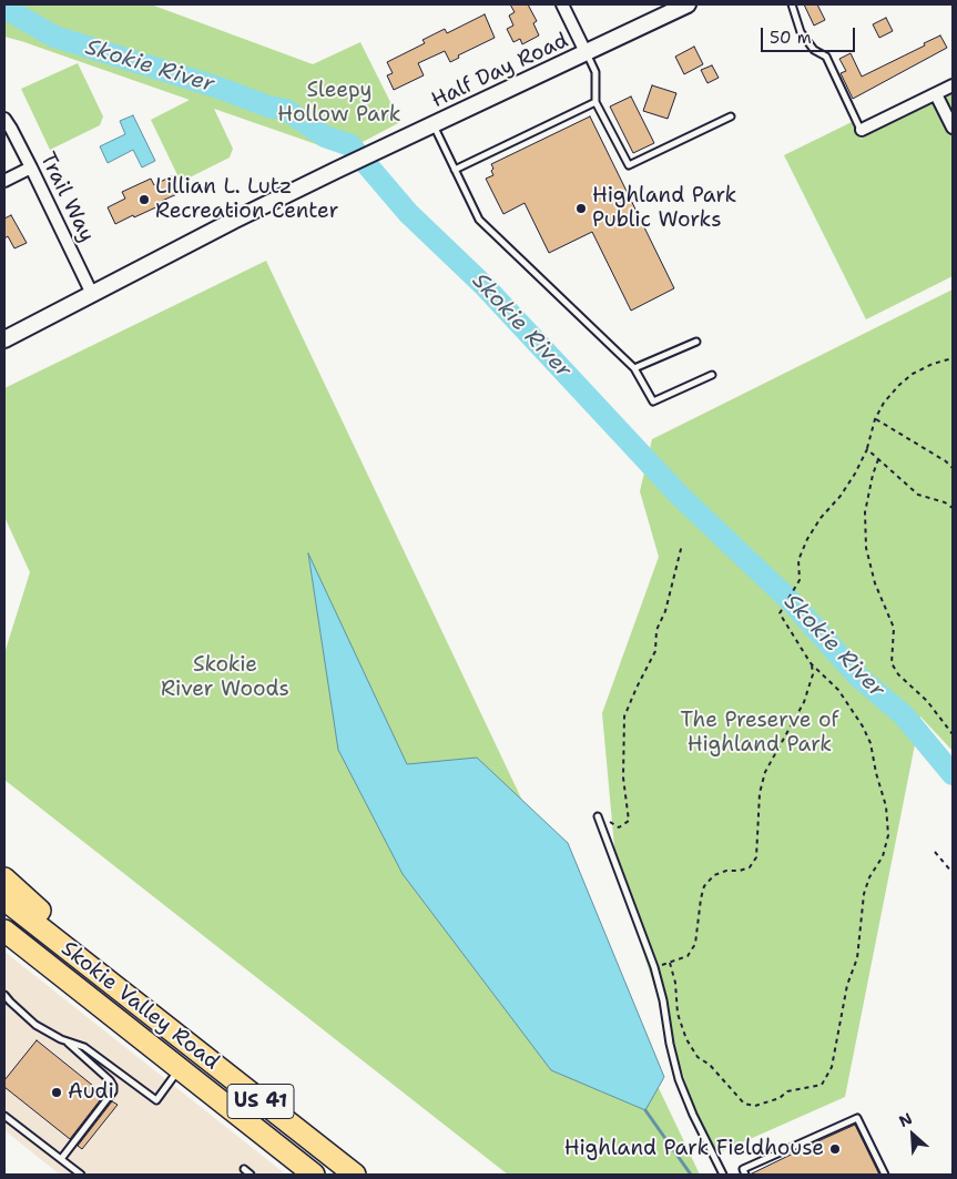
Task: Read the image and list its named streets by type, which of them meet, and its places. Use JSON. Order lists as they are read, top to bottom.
{
  "streets": {
    "highway": ["Skokie Valley Road", "US 41"],
    "main road": ["Half Day Road"],
    "street": ["Trail Way"]
  },
  "crossings": [
    ["Half Day Road", "Trail Way"]
  ],
  "water": ["Skokie River"],
  "parks": ["Sleepy Hollow Park", "Skokie River Woods", "The Preserve of Highland Park"],
  "places": [
    "Lillian L. Lutz Recreation Center",
    "Highland Park Public Works",
    "Audi",
    "Highland Park Fieldhouse"
  ],
  "scale_bar": "50 m",
  "north": "top left"
}
